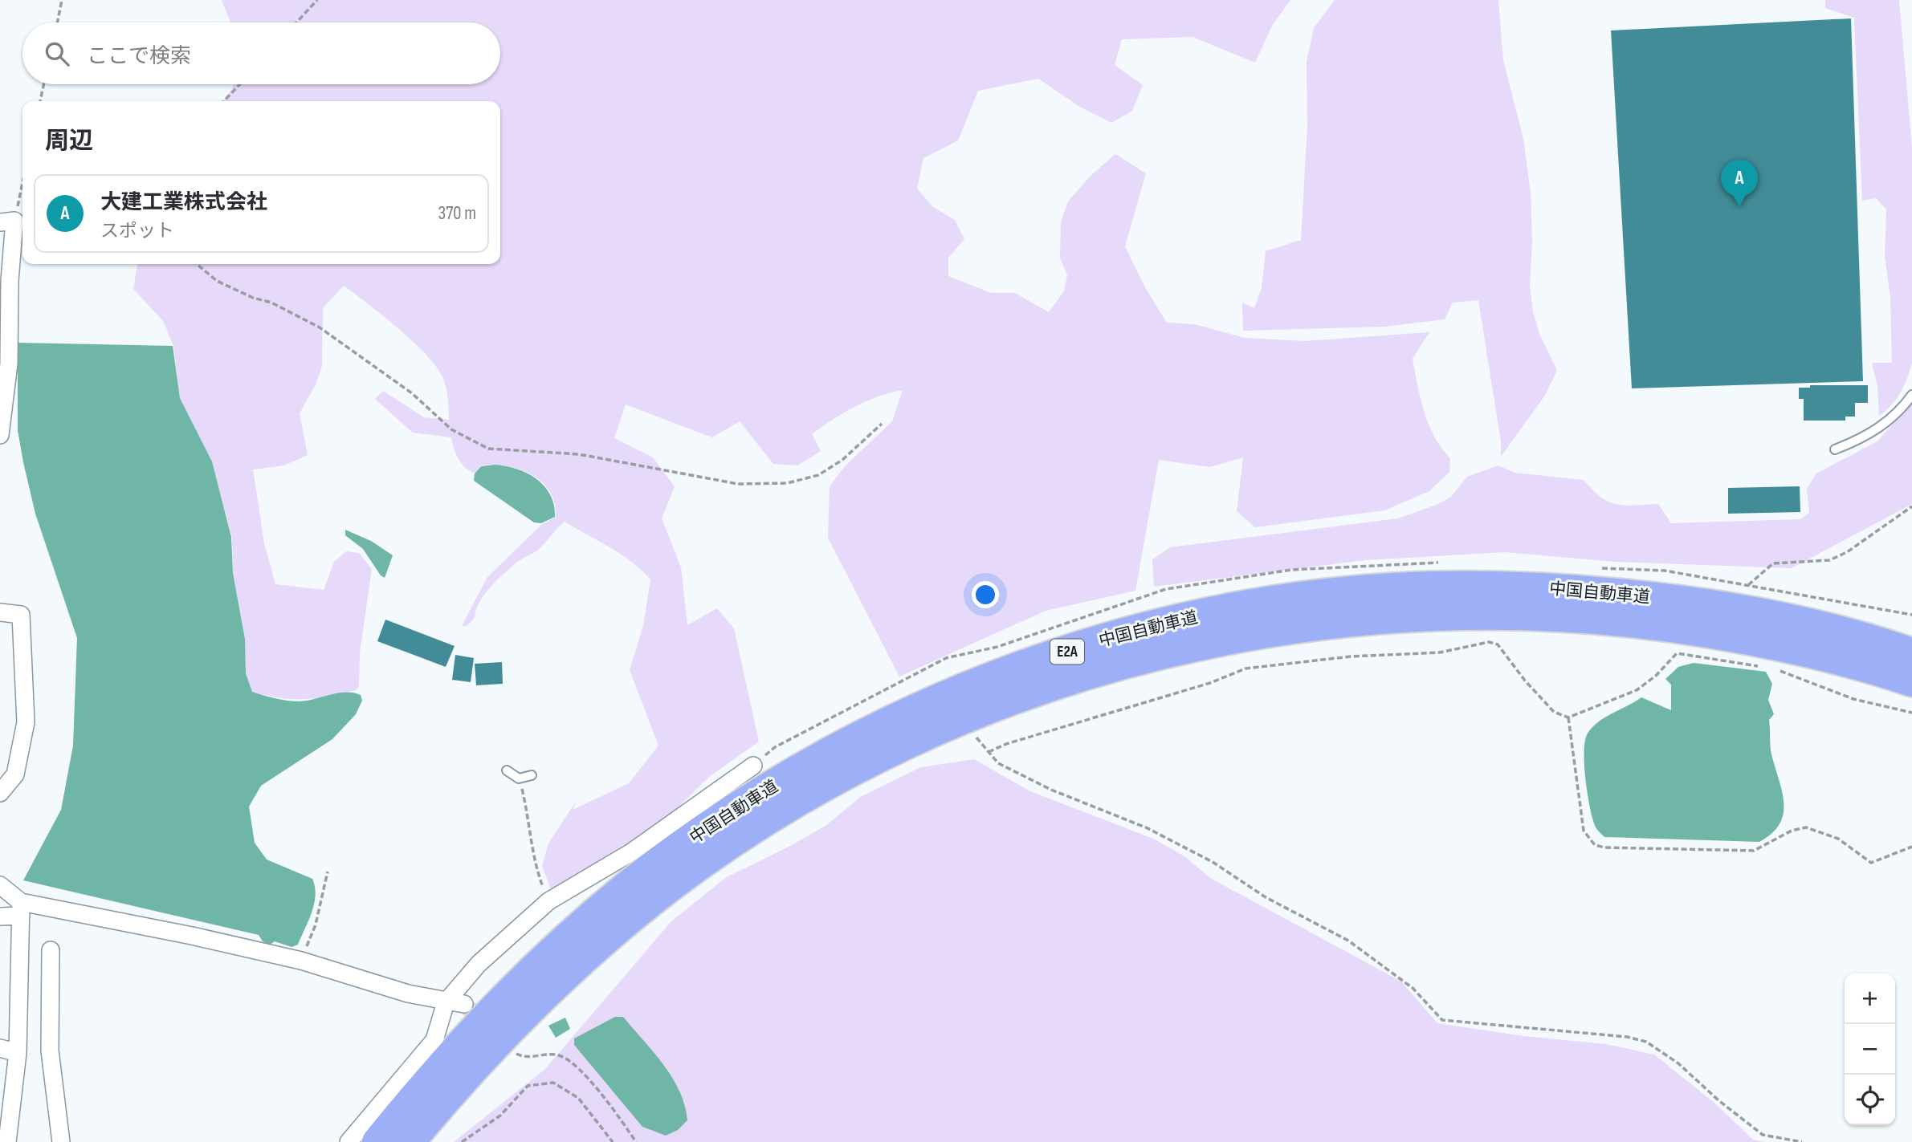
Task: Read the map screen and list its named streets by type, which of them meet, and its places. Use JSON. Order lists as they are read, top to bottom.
{
  "streets": {
    "highway": ["中国自動車道", "E2A"]
  },
  "page": {
    "search": "ここで検索",
    "heading": "周辺",
    "pins": "A",
    "list": [
      {
        "mark": "A",
        "name": "大建工業株式会社",
        "note": "スポット",
        "value": "370 m"
      }
    ],
    "map_buttons": ["+", "−"]
  }
}
